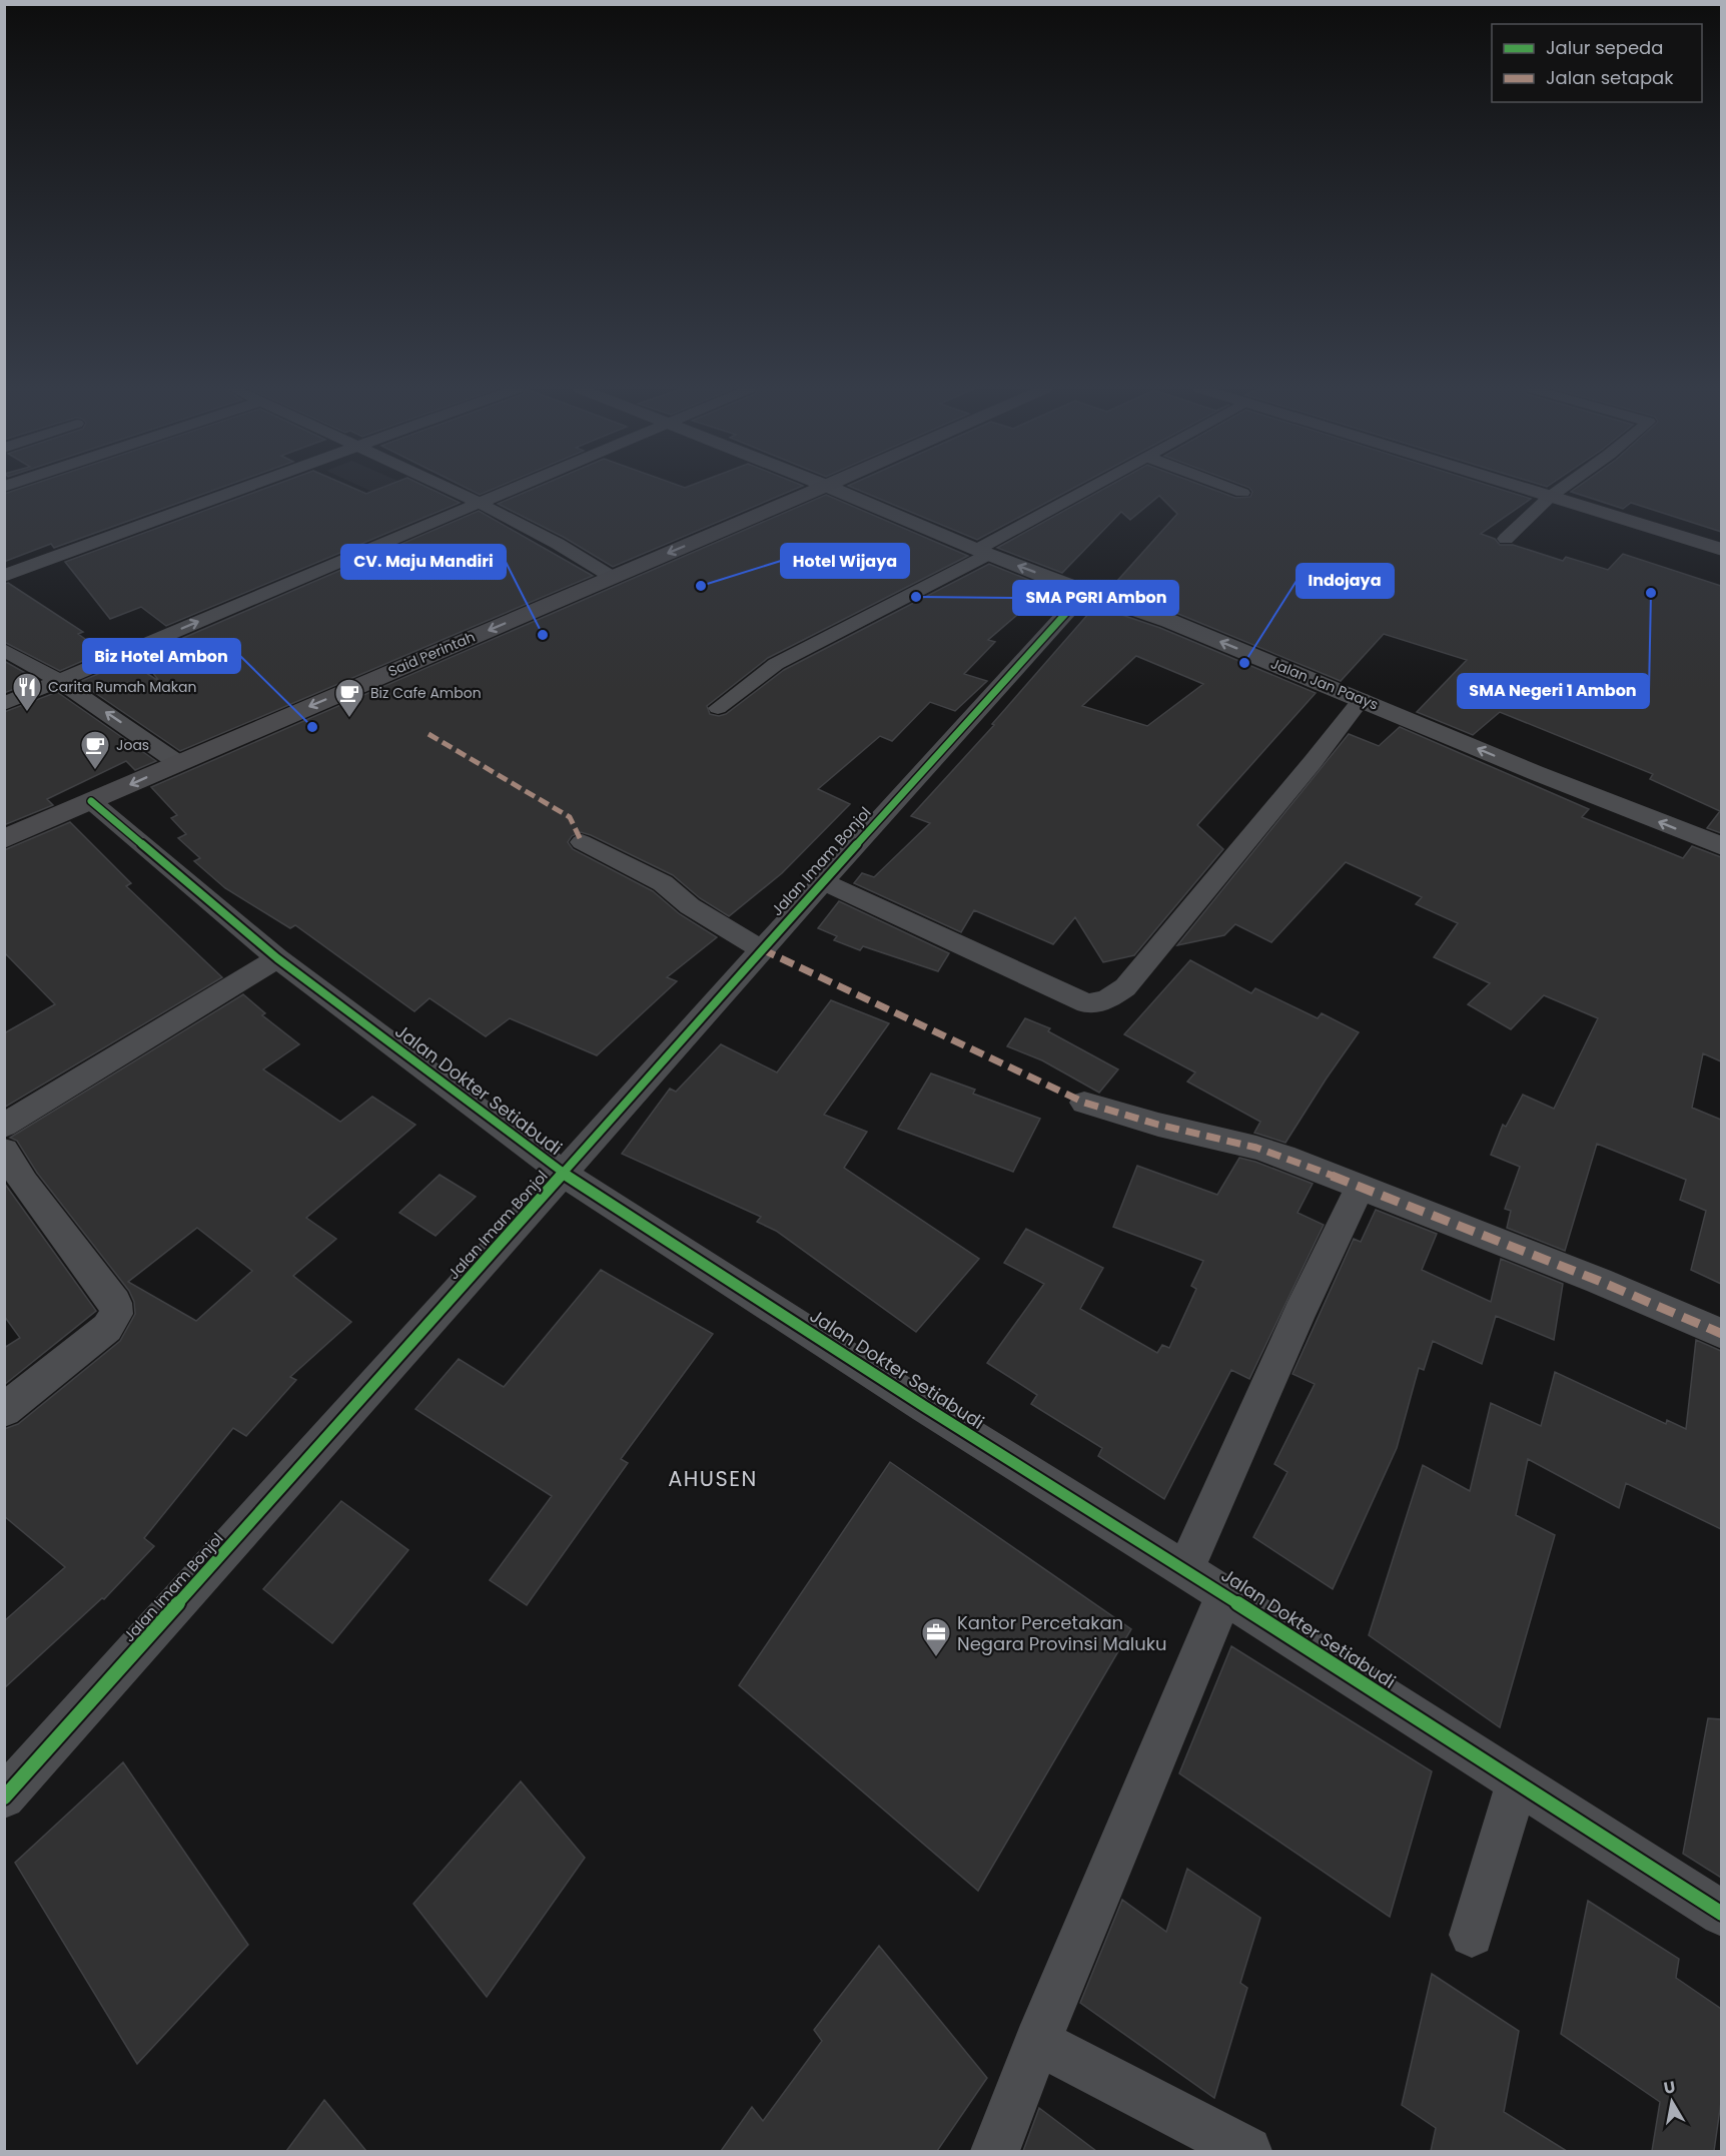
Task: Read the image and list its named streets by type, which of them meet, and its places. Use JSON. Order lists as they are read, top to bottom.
{
  "streets": {
    "main road": ["Said Perintah"],
    "street": ["Jalan Jan Paays", "Jalan Imam Bonjol", "Jalan Dokter Setiabudi"]
  },
  "crossings": [
    ["Said Perintah", "Jalan Dokter Setiabudi"],
    ["Jalan Jan Paays", "Jalan Imam Bonjol"],
    ["Jalan Imam Bonjol", "Jalan Dokter Setiabudi"]
  ],
  "one_way": ["Said Perintah", "Jalan Jan Paays"],
  "districts": ["AHUSEN"],
  "places": {
    "other": [
      "Hotel Wijaya",
      "SMA Negeri 1 Ambon",
      "SMA PGRI Ambon",
      "CV. Maju Mandiri",
      "Indojaya",
      "Biz Hotel Ambon"
    ],
    "restaurant": ["Carita Rumah Makan"],
    "cafe": ["Biz Cafe Ambon", "Joas"],
    "office": ["Kantor Percetakan Negara Provinsi Maluku"]
  },
  "legend": ["Jalur sepeda", "Jalan setapak"],
  "north": "top"
}
